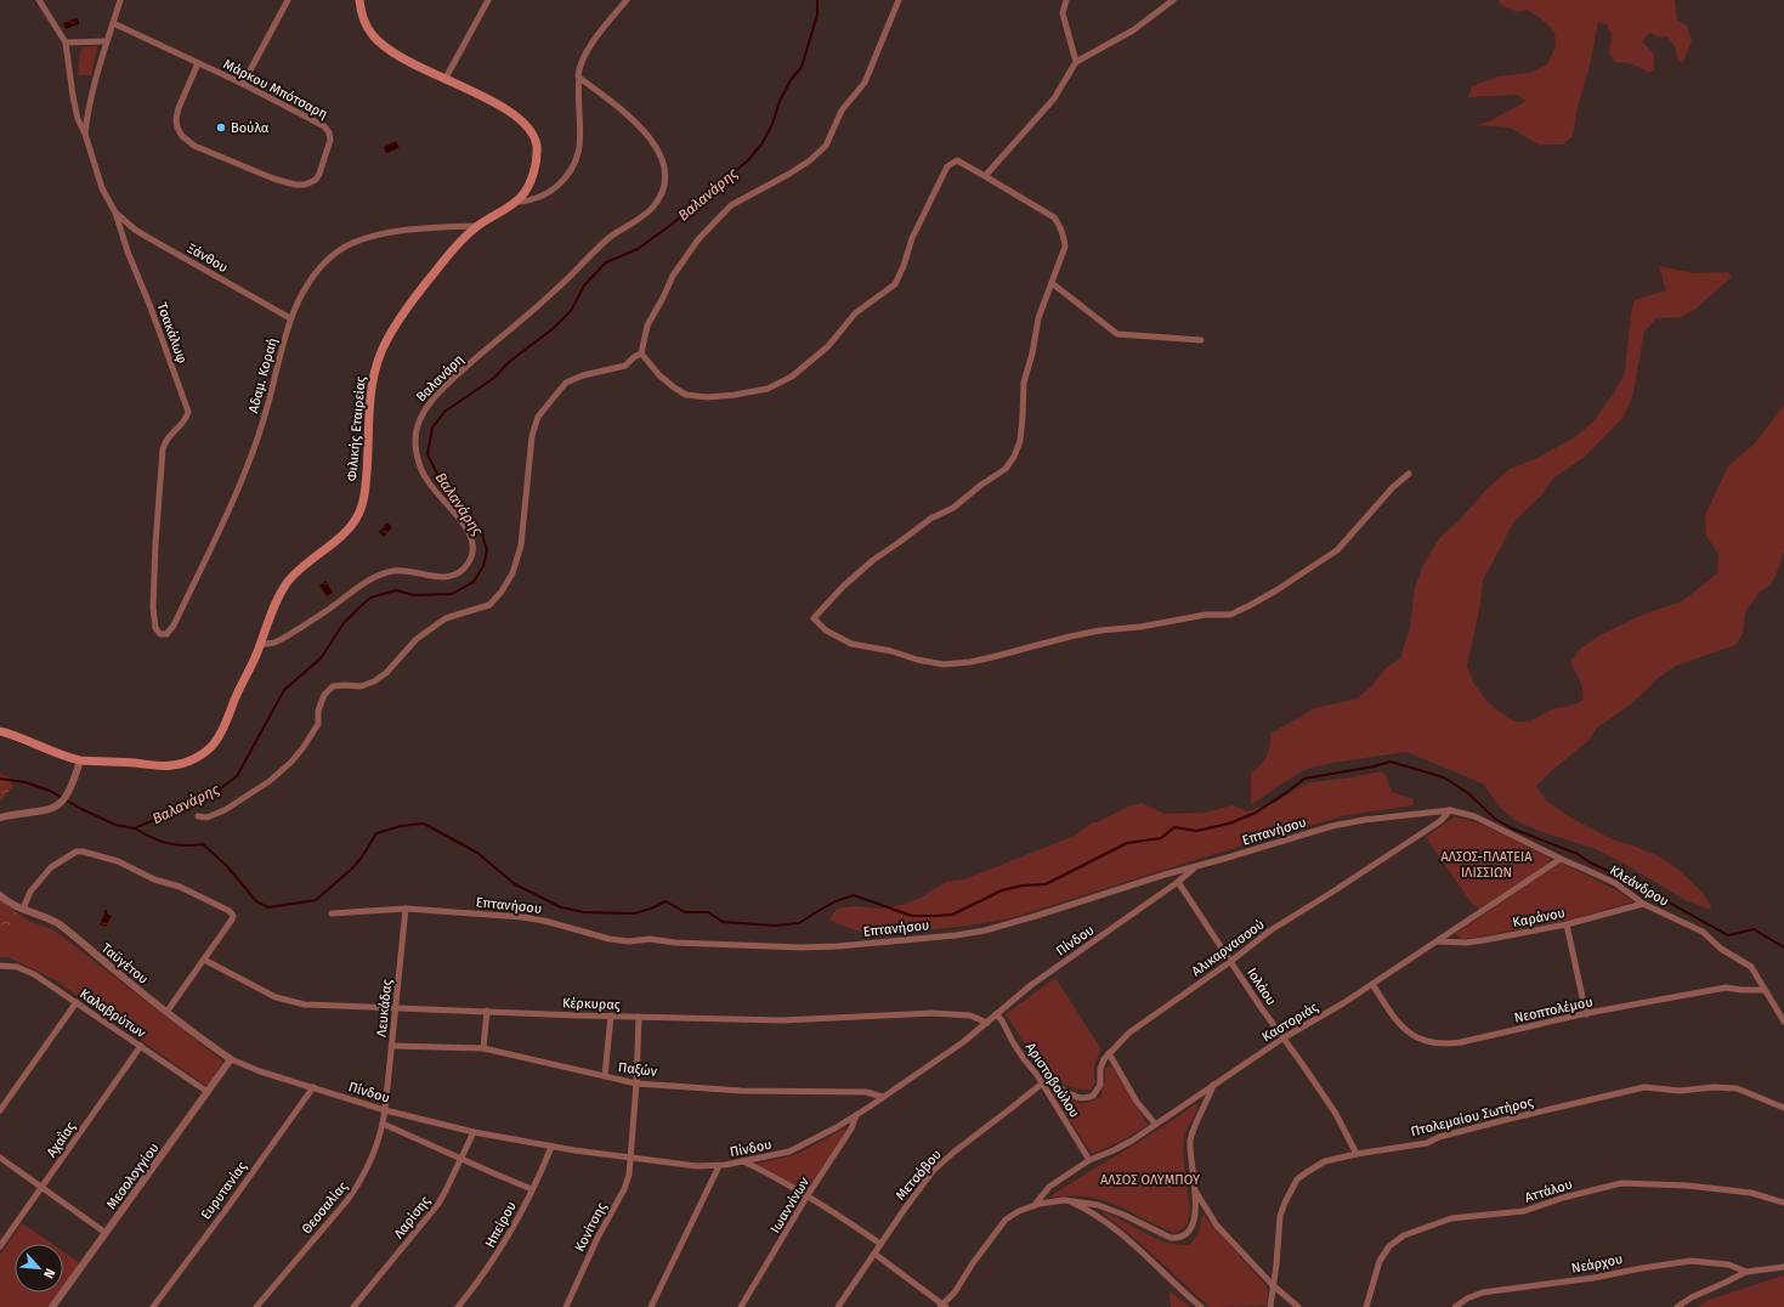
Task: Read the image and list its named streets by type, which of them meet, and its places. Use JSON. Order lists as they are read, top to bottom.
{
  "streets": {
    "main road": ["Φιλικής Εταιρείας"],
    "street": [
      "Μάρκου Μπότσαρη",
      "Ξάνθου",
      "Τσακάλωφ",
      "Αδαμ. Κοραή",
      "Βαλανάρη",
      "Επτανήσου",
      "Κλεάνδρου",
      "Καράνου",
      "Πίνδου",
      "Αλικαρνασσού",
      "Ταϋγέτου",
      "Ιολάου",
      "Κέρκυρας",
      "Λευκάδας",
      "Νεοπτολέμου",
      "Καλαβρύτων",
      "Καστοριάς",
      "Παξών",
      "Αριστοβούλου",
      "Πτολεμαίου Σωτήρος",
      "Αχαΐας",
      "Μετσόβου",
      "Μεσολογγίου",
      "Ευρυτανίας",
      "Αττάλου",
      "Ιωαννίνων",
      "Θεσσαλίας",
      "Λαρίσης",
      "Ηπείρου",
      "Κονίτσης",
      "Νεάρχου"
    ]
  },
  "crossings": [
    ["Ξάνθου", "Τσακάλωφ"],
    ["Ξάνθου", "Αδαμ. Κοραή"],
    ["Τσακάλωφ", "Αδαμ. Κοραή"],
    ["Αδαμ. Κοραή", "Φιλικής Εταιρείας"],
    ["Βαλανάρη", "Φιλικής Εταιρείας"],
    ["Επτανήσου", "Κλεάνδρου"],
    ["Επτανήσου", "Πίνδου"],
    ["Επτανήσου", "Αλικαρνασσού"],
    ["Επτανήσου", "Λευκάδας"],
    ["Κλεάνδρου", "Καράνου"],
    ["Κλεάνδρου", "Αλικαρνασσού"],
    ["Κλεάνδρου", "Νεοπτολέμου"],
    ["Κλεάνδρου", "Καστοριάς"],
    ["Καράνου", "Καστοριάς"],
    ["Πίνδου", "Ταϋγέτου"],
    ["Πίνδου", "Ιολάου"],
    ["Πίνδου", "Κέρκυρας"],
    ["Πίνδου", "Λευκάδας"],
    ["Πίνδου", "Παξών"],
    ["Πίνδου", "Αριστοβούλου"],
    ["Πίνδου", "Μεσολογγίου"],
    ["Πίνδου", "Ευρυτανίας"],
    ["Πίνδου", "Ιωαννίνων"],
    ["Πίνδου", "Θεσσαλίας"],
    ["Πίνδου", "Λαρίσης"],
    ["Πίνδου", "Ηπείρου"],
    ["Πίνδου", "Κονίτσης"],
    ["Αλικαρνασσού", "Ιολάου"],
    ["Αλικαρνασσού", "Αριστοβούλου"],
    ["Αλικαρνασσού", "Μετσόβου"],
    ["Ταϋγέτου", "Μεσολογγίου"],
    ["Ιολάου", "Καστοριάς"],
    ["Ιολάου", "Πτολεμαίου Σωτήρος"],
    ["Κέρκυρας", "Λευκάδας"],
    ["Κέρκυρας", "Κονίτσης"],
    ["Λευκάδας", "Παξών"],
    ["Λευκάδας", "Θεσσαλίας"],
    ["Νεοπτολέμου", "Καστοριάς"],
    ["Καλαβρύτων", "Αχαΐας"],
    ["Καλαβρύτων", "Μεσολογγίου"],
    ["Καστοριάς", "Αριστοβούλου"],
    ["Παξών", "Κονίτσης"],
    ["Αριστοβούλου", "Μετσόβου"]
  ],
  "water": ["Βαλανάρης"],
  "parks": ["ΑΛΣΟΣ-ΠΛΑΤΕΙΑ ΙΛΙΣΣΙΩΝ", "ΑΛΣΟΣ ΟΛΥΜΠΟΥ"],
  "places": ["Βούλα"],
  "north": "bottom right"
}
